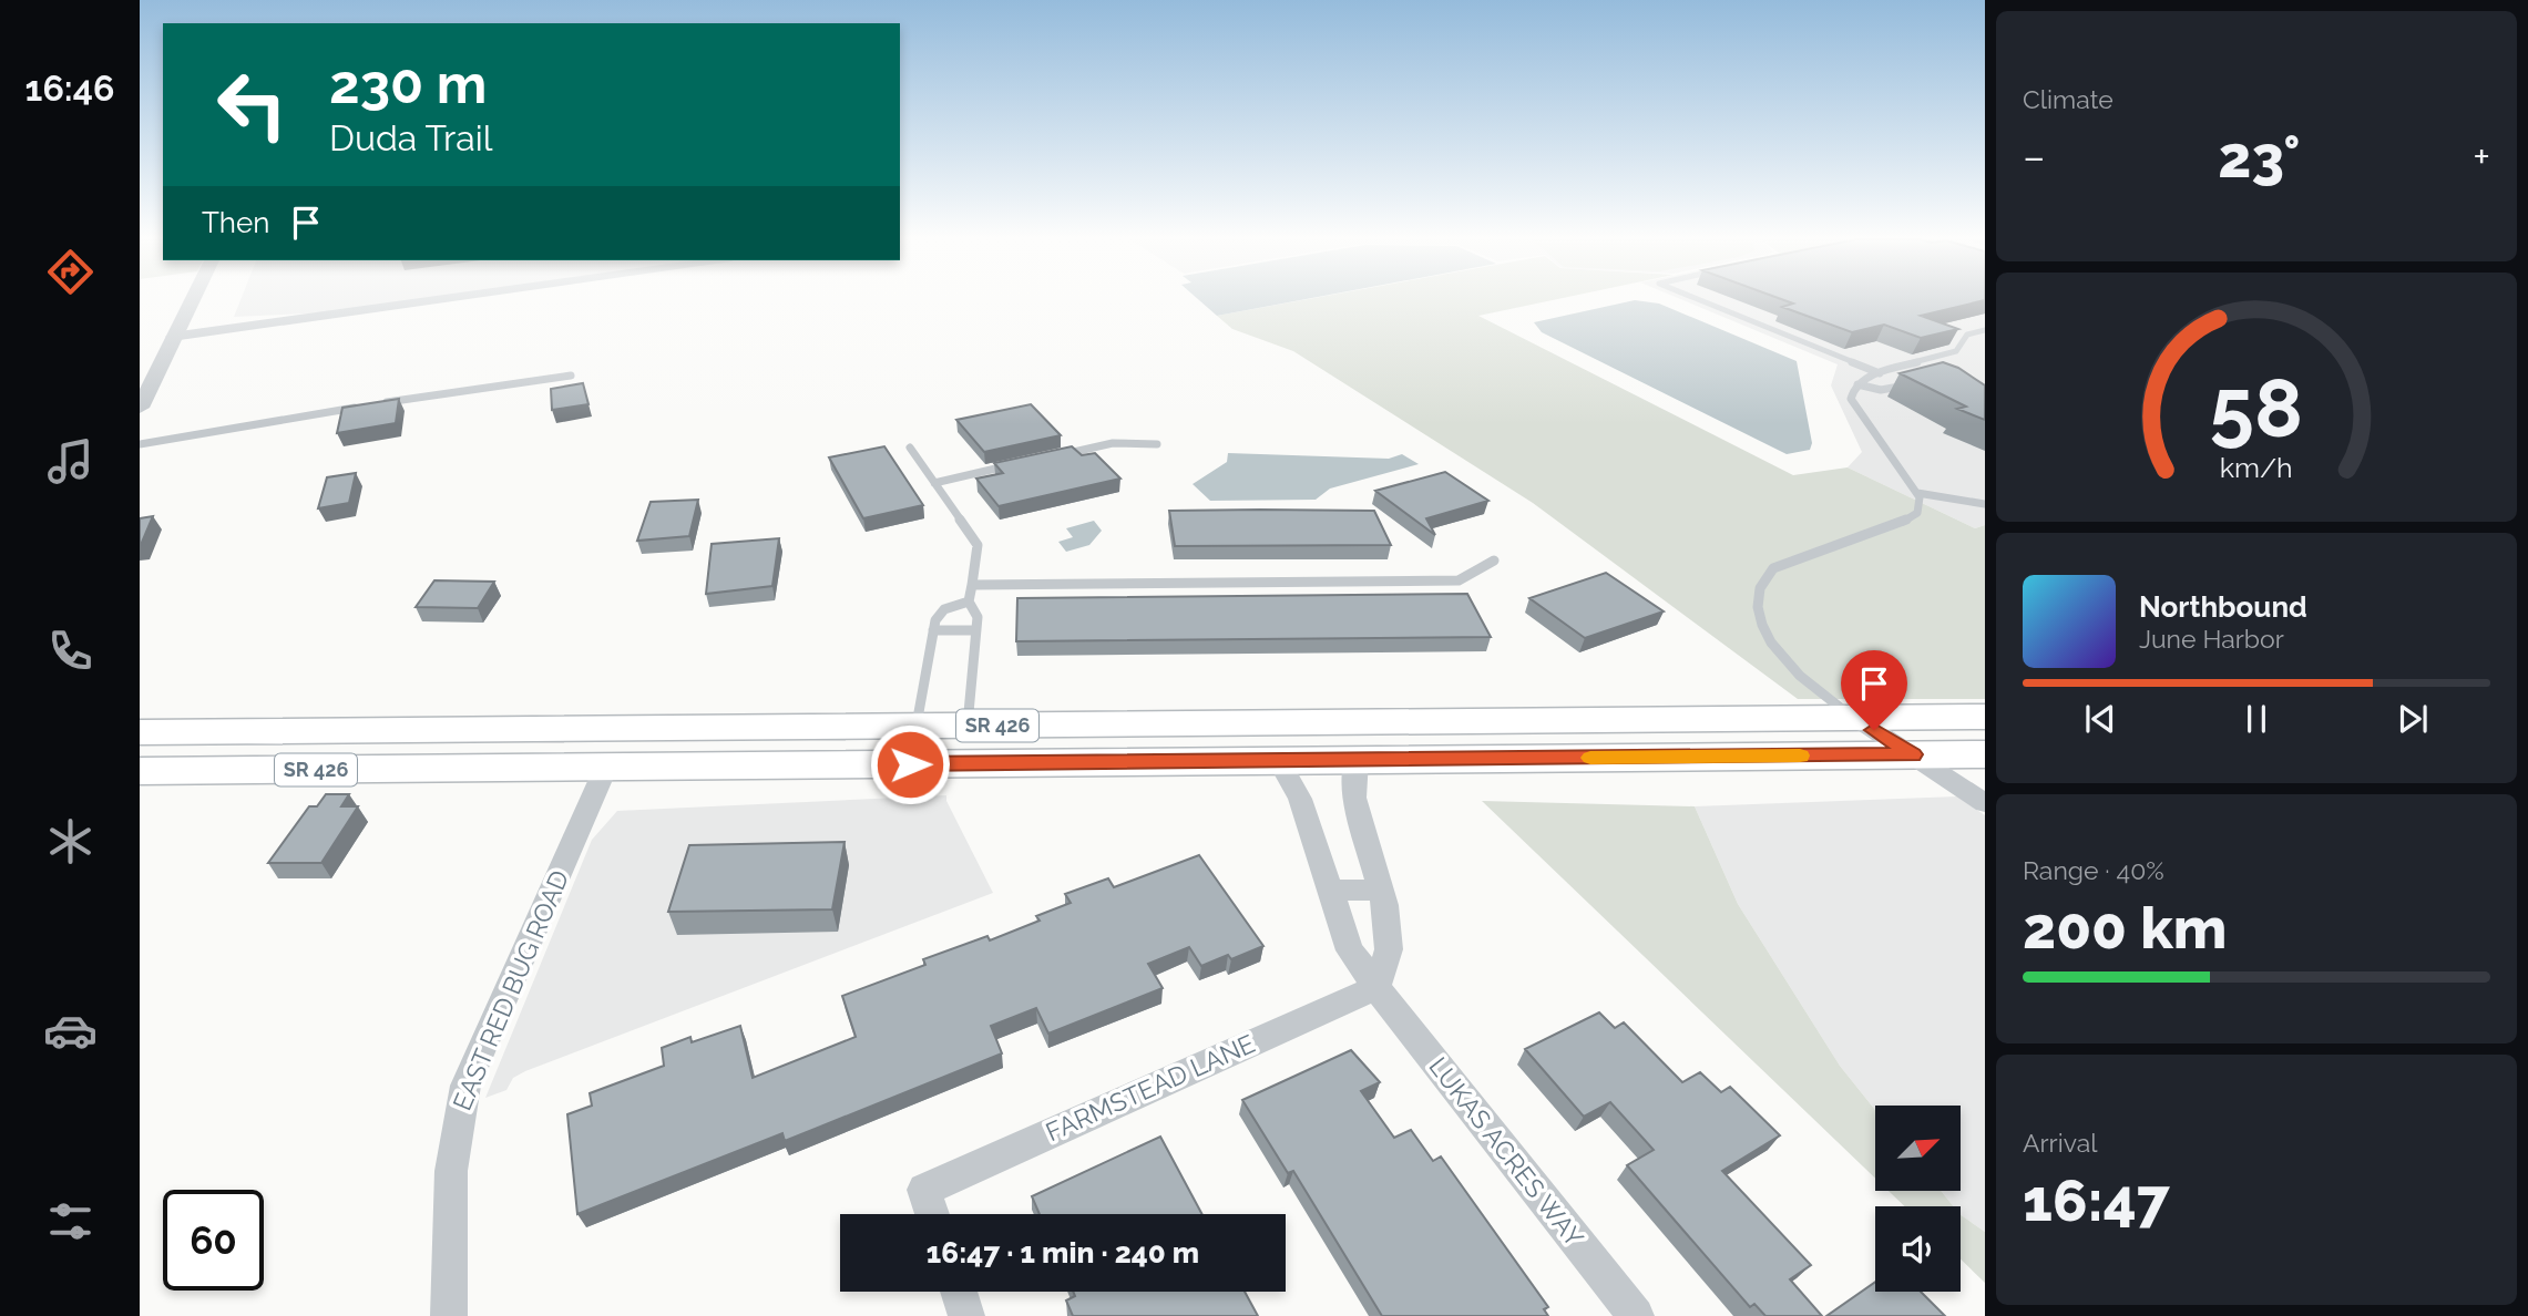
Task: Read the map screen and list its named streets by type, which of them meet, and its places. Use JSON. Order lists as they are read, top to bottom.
{
  "streets": {
    "main road": ["SR 426"],
    "street": ["EAST RED BUG ROAD", "FARMSTEAD LANE", "LUKAS ACRES WAY"]
  },
  "crossings": [
    ["SR 426", "EAST RED BUG ROAD"],
    ["SR 426", "LUKAS ACRES WAY"],
    ["FARMSTEAD LANE", "LUKAS ACRES WAY"]
  ],
  "north": "top right",
  "page": {
    "tabs": "16:46",
    "tile": [
      "Climate",
      ["Range · 40%", "200 km"],
      ["Arrival", "16:47"]
    ],
    "turn": ["230 m", "Duda Trail"],
    "heat": ["−", "23°", "+"],
    "then": "Then",
    "song": ["Northbound", "June Harbor"],
    "limit": "60",
    "trip": "16:47 · 1 min · 240 m",
    "gauge": ["58", "km/h"]
  }
}
